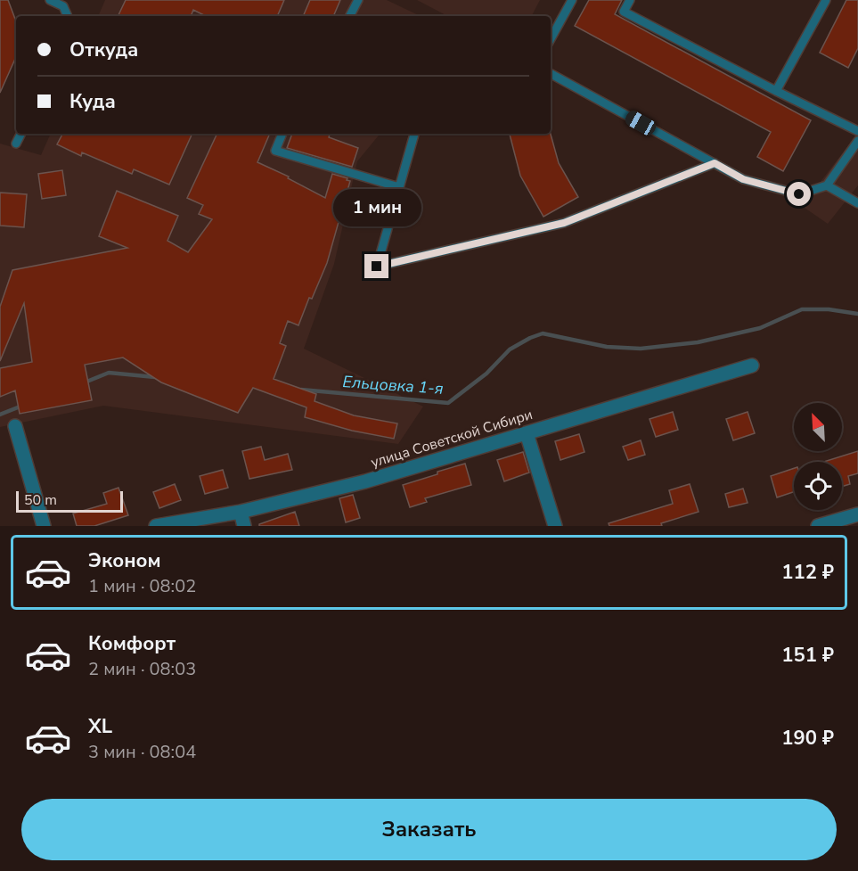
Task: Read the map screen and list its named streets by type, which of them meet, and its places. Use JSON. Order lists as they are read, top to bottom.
{
  "streets": {
    "street": ["улица Советской Сибири"]
  },
  "water": ["Ельцовка 1-я"],
  "scale_bar": "50 m",
  "north": "top left",
  "page": {
    "banner": ["Откуда", "Куда"],
    "bubble": "1 мин",
    "scale": "50 m",
    "list": [
      {
        "name": "Эконом",
        "note": "1 мин · 08:02",
        "value": "112 ₽"
      },
      {
        "name": "Комфорт",
        "note": "2 мин · 08:03",
        "value": "151 ₽"
      },
      {
        "name": "XL",
        "note": "3 мин · 08:04",
        "value": "190 ₽"
      }
    ],
    "buttons": "Заказать"
  }
}
